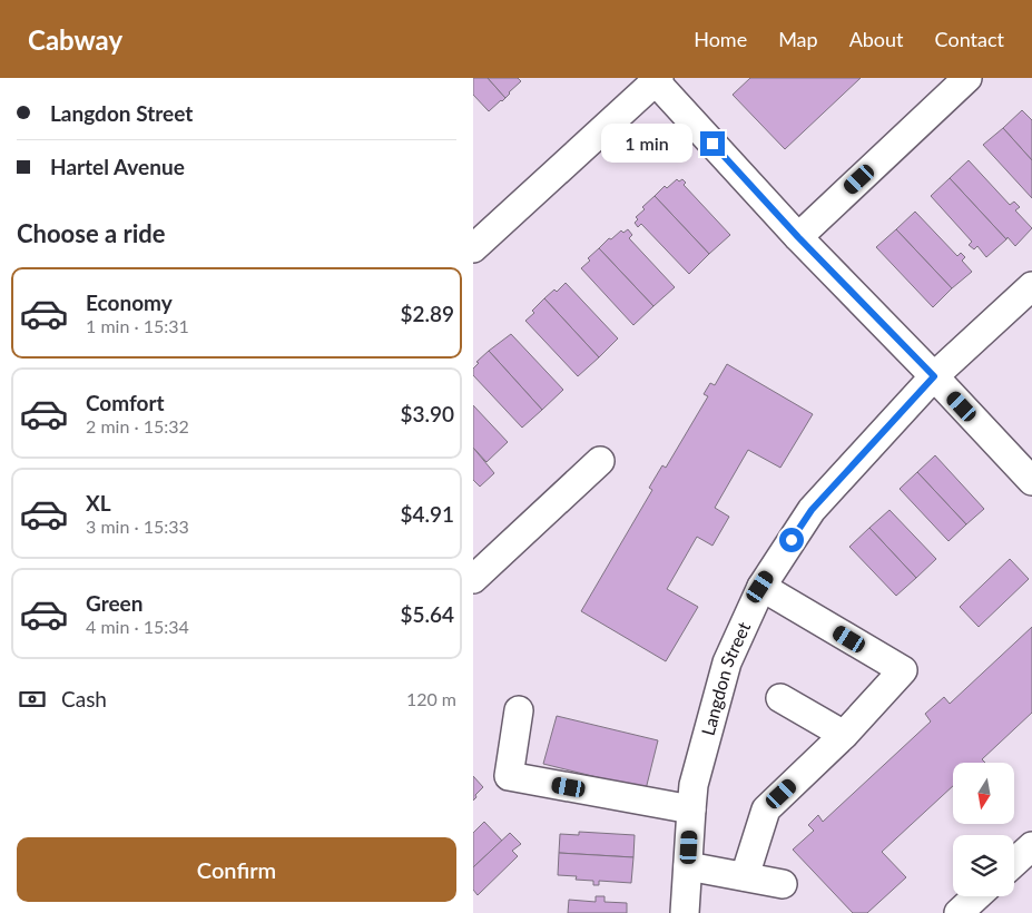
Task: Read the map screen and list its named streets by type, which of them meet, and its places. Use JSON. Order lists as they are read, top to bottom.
{
  "streets": {
    "street": ["Langdon Street"]
  },
  "north": "bottom",
  "page": {
    "header": "Cabway",
    "nav": [
      "Home",
      "Map",
      "About",
      "Contact"
    ],
    "banner": ["Langdon Street", "Hartel Avenue"],
    "bubble": "1 min",
    "heading": "Choose a ride",
    "list": [
      {
        "name": "Economy",
        "note": "1 min · 15:31",
        "value": "$2.89"
      },
      {
        "name": "Comfort",
        "note": "2 min · 15:32",
        "value": "$3.90"
      },
      {
        "name": "XL",
        "note": "3 min · 15:33",
        "value": "$4.91"
      },
      {
        "name": "Green",
        "note": "4 min · 15:34",
        "value": "$5.64"
      }
    ],
    "pay": ["Cash", "120 m"],
    "buttons": "Confirm"
  }
}
